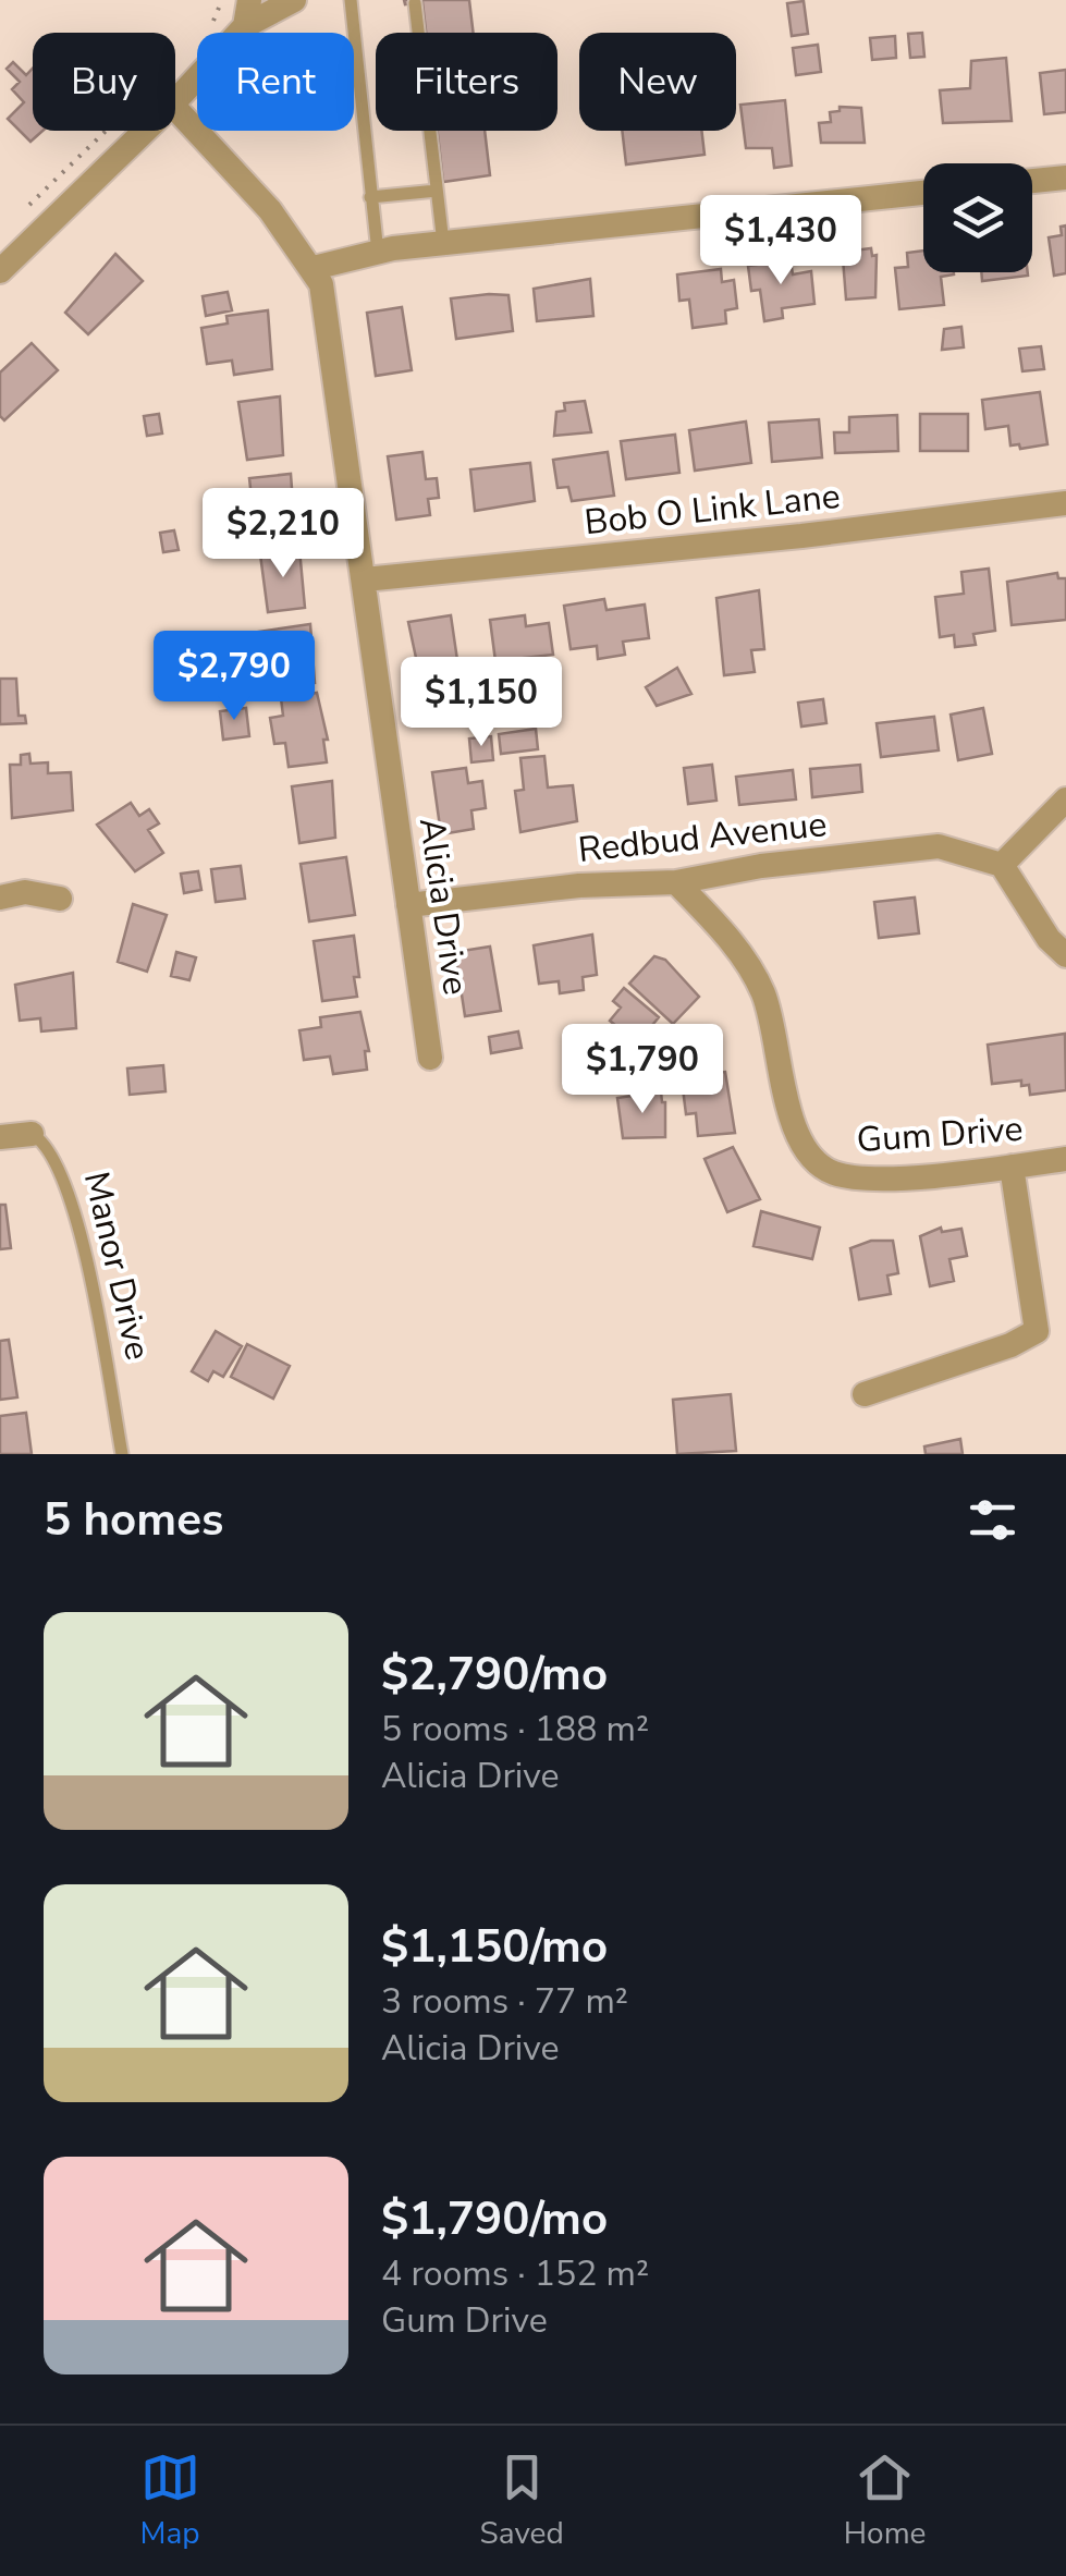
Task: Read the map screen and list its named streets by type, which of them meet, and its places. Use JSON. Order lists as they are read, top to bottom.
{
  "streets": {
    "street": [
      "Bob O Link Lane",
      "Redbud Avenue",
      "Alicia Drive",
      "Gum Drive",
      "Manor Drive"
    ]
  },
  "crossings": [
    ["Bob O Link Lane", "Alicia Drive"],
    ["Redbud Avenue", "Alicia Drive"],
    ["Redbud Avenue", "Gum Drive"]
  ],
  "page": {
    "chip": [
      "Buy",
      "Rent",
      "Filters",
      "New"
    ],
    "price": [
      "$1,430",
      "$2,210",
      "$2,790",
      "$1,150",
      "$1,790"
    ],
    "heading": "5 homes",
    "list": [
      {
        "name": "$2,790/mo",
        "note": "5 rooms · 188 m² · Alicia Drive"
      },
      {
        "name": "$1,150/mo",
        "note": "3 rooms · 77 m² · Alicia Drive"
      },
      {
        "name": "$1,790/mo",
        "note": "4 rooms · 152 m² · Gum Drive"
      }
    ],
    "tabs": ["Map", "Saved", "Home"]
  }
}
